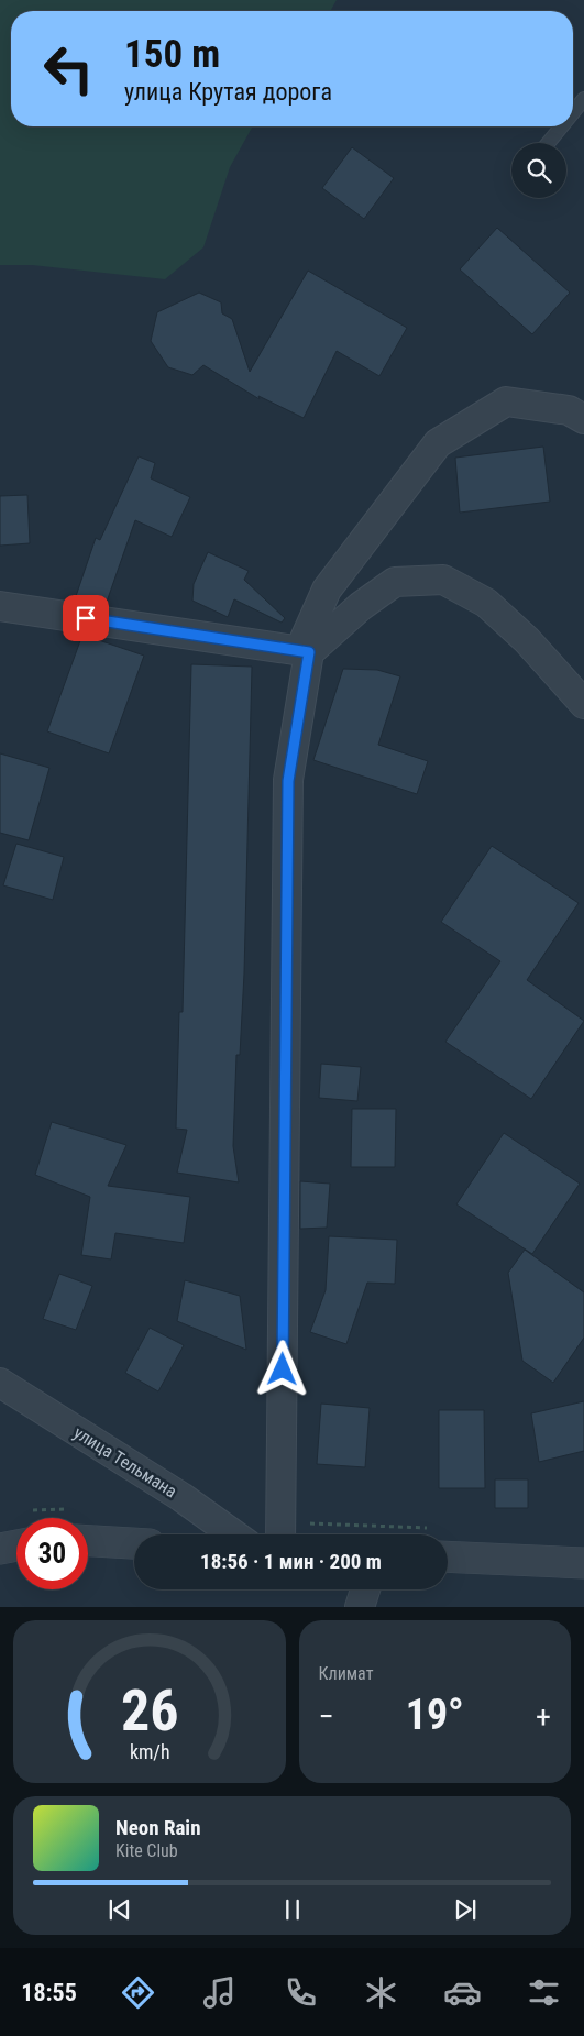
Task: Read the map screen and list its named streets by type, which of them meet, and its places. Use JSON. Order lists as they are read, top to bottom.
{
  "streets": {
    "street": ["улица Тельмана"]
  },
  "page": {
    "turn": ["150 m", "улица Крутая дорога"],
    "limit": "30",
    "trip": "18:56 · 1 мин · 200 m",
    "tile": "Климат",
    "heat": ["−", "19°", "+"],
    "song": ["Neon Rain", "Kite Club"],
    "tabs": "18:55",
    "gauge": ["26", "km/h"]
  }
}
